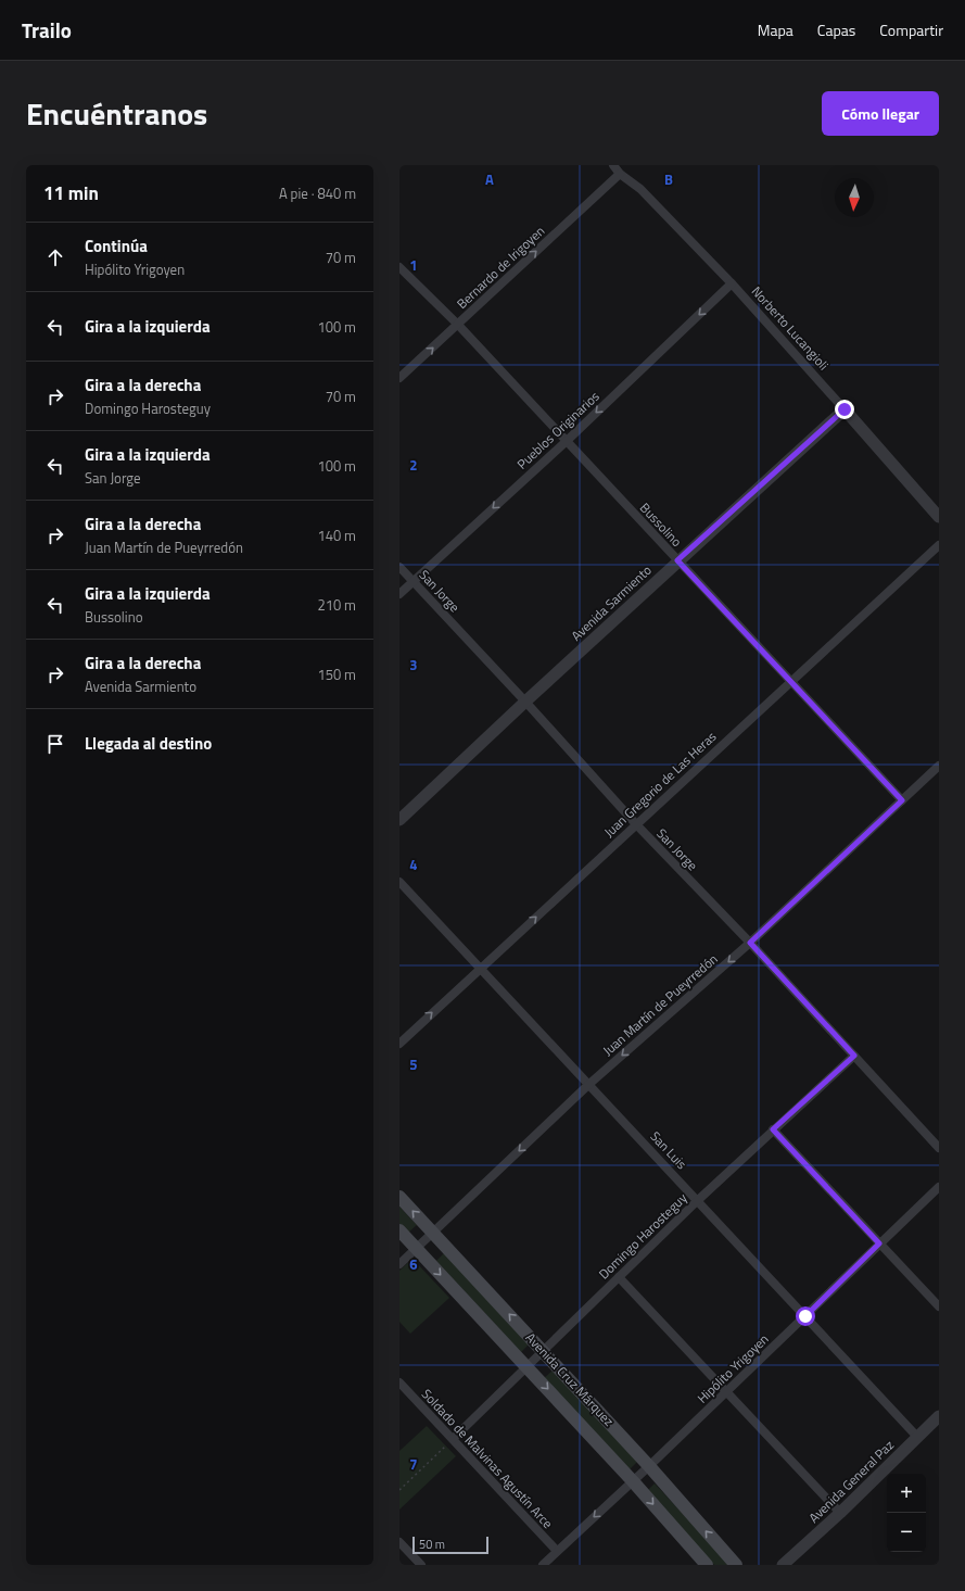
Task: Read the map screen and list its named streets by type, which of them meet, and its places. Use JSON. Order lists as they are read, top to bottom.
{
  "streets": {
    "main road": ["Avenida Cruz Márquez"],
    "street": [
      "Bernardo de Irigoyen",
      "Norberto Lucangioli",
      "Pueblos Originarios",
      "Bussolino",
      "San Jorge",
      "Avenida Sarmiento",
      "Juan Gregorio de Las Heras",
      "Juan Martín de Pueyrredón",
      "San Luis",
      "Domingo Harosteguy",
      "Hipólito Yrigoyen",
      "Soldado de Malvinas Agustín Arce",
      "Avenida General Paz"
    ]
  },
  "crossings": [
    ["Bernardo de Irigoyen", "Norberto Lucangioli"],
    ["Bernardo de Irigoyen", "Bussolino"],
    ["Norberto Lucangioli", "Pueblos Originarios"],
    ["Norberto Lucangioli", "Avenida Sarmiento"],
    ["Pueblos Originarios", "Bussolino"],
    ["Pueblos Originarios", "San Jorge"],
    ["Bussolino", "Avenida Sarmiento"],
    ["Bussolino", "Juan Gregorio de Las Heras"],
    ["Bussolino", "Juan Martín de Pueyrredón"],
    ["San Jorge", "Avenida Sarmiento"],
    ["San Jorge", "Juan Gregorio de Las Heras"],
    ["San Jorge", "Juan Martín de Pueyrredón"],
    ["San Jorge", "Domingo Harosteguy"],
    ["Juan Gregorio de Las Heras", "San Luis"],
    ["Juan Martín de Pueyrredón", "San Luis"],
    ["Juan Martín de Pueyrredón", "Avenida Cruz Márquez"],
    ["San Luis", "Domingo Harosteguy"],
    ["San Luis", "Hipólito Yrigoyen"],
    ["San Luis", "Avenida General Paz"],
    ["Domingo Harosteguy", "Avenida Cruz Márquez"],
    ["Domingo Harosteguy", "Soldado de Malvinas Agustín Arce"],
    ["Hipólito Yrigoyen", "Avenida Cruz Márquez"],
    ["Hipólito Yrigoyen", "Soldado de Malvinas Agustín Arce"]
  ],
  "one_way": [
    "Bernardo de Irigoyen",
    "Pueblos Originarios",
    "Juan Gregorio de Las Heras",
    "Juan Martín de Pueyrredón"
  ],
  "scale_bar": "50 m",
  "north": "bottom",
  "page": {
    "header": "Trailo",
    "nav": ["Mapa", "Capas", "Compartir"],
    "title": "Encuéntranos",
    "buttons": "Cómo llegar",
    "heading": ["11 min", "A pie · 840 m"],
    "list": [
      ["Continúa", "Hipólito Yrigoyen", "70 m"],
      ["Gira a la izquierda", "100 m"],
      ["Gira a la derecha", "Domingo Harosteguy", "70 m"],
      ["Gira a la izquierda", "San Jorge", "100 m"],
      ["Gira a la derecha", "Juan Martín de Pueyrredón", "140 m"],
      ["Gira a la izquierda", "Bussolino", "210 m"],
      ["Gira a la derecha", "Avenida Sarmiento", "150 m"],
      "Llegada al destino"
    ],
    "map_buttons": ["+", "−"],
    "scale": "50 m"
  },
  "grid": {
    "columns": ["A", "B"],
    "rows": [
      "1",
      "2",
      "3",
      "4",
      "5",
      "6",
      "7"
    ]
  }
}
